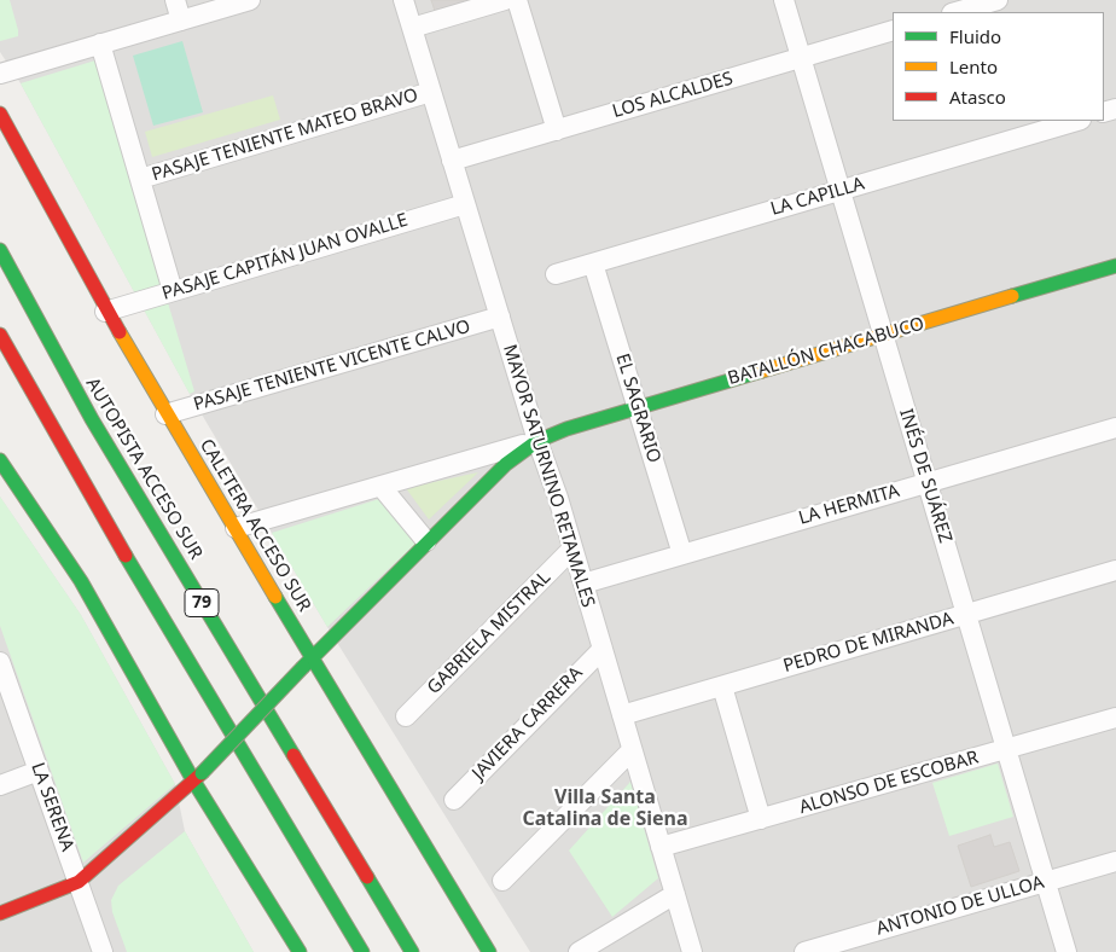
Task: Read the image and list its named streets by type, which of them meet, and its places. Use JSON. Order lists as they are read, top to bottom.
{
  "streets": {
    "main road": [
      "BATALLÓN CHACABUCO",
      "AUTOPISTA ACCESO SUR",
      "CALETERA ACCESO SUR",
      "79"
    ],
    "street": [
      "LOS ALCALDES",
      "PASAJE TENIENTE MATEO BRAVO",
      "LA CAPILLA",
      "PASAJE CAPITÁN JUAN OVALLE",
      "PASAJE TENIENTE VICENTE CALVO",
      "EL SAGRARIO",
      "MAYOR SATURNINO RETAMALES",
      "INÉS DE SUÁREZ",
      "LA HERMITA",
      "GABRIELA MISTRAL",
      "PEDRO DE MIRANDA",
      "JAVIERA CARRERA",
      "ALONSO DE ESCOBAR",
      "LA SERENA",
      "ANTONIO DE ULLOA"
    ]
  },
  "crossings": [
    ["LOS ALCALDES", "MAYOR SATURNINO RETAMALES"],
    ["LOS ALCALDES", "INÉS DE SUÁREZ"],
    ["PASAJE TENIENTE MATEO BRAVO", "MAYOR SATURNINO RETAMALES"],
    ["LA CAPILLA", "EL SAGRARIO"],
    ["LA CAPILLA", "INÉS DE SUÁREZ"],
    ["PASAJE CAPITÁN JUAN OVALLE", "MAYOR SATURNINO RETAMALES"],
    ["PASAJE CAPITÁN JUAN OVALLE", "CALETERA ACCESO SUR"],
    ["BATALLÓN CHACABUCO", "EL SAGRARIO"],
    ["BATALLÓN CHACABUCO", "MAYOR SATURNINO RETAMALES"],
    ["BATALLÓN CHACABUCO", "INÉS DE SUÁREZ"],
    ["BATALLÓN CHACABUCO", "CALETERA ACCESO SUR"],
    ["BATALLÓN CHACABUCO", "LA SERENA"],
    ["PASAJE TENIENTE VICENTE CALVO", "MAYOR SATURNINO RETAMALES"],
    ["PASAJE TENIENTE VICENTE CALVO", "CALETERA ACCESO SUR"],
    ["EL SAGRARIO", "LA HERMITA"],
    ["MAYOR SATURNINO RETAMALES", "LA HERMITA"],
    ["MAYOR SATURNINO RETAMALES", "GABRIELA MISTRAL"],
    ["MAYOR SATURNINO RETAMALES", "PEDRO DE MIRANDA"],
    ["MAYOR SATURNINO RETAMALES", "JAVIERA CARRERA"],
    ["MAYOR SATURNINO RETAMALES", "ALONSO DE ESCOBAR"],
    ["INÉS DE SUÁREZ", "LA HERMITA"],
    ["INÉS DE SUÁREZ", "PEDRO DE MIRANDA"],
    ["INÉS DE SUÁREZ", "ALONSO DE ESCOBAR"],
    ["INÉS DE SUÁREZ", "ANTONIO DE ULLOA"]
  ],
  "districts": ["Villa Santa Catalina de Siena"],
  "legend": ["Fluido", "Lento", "Atasco"]
}
